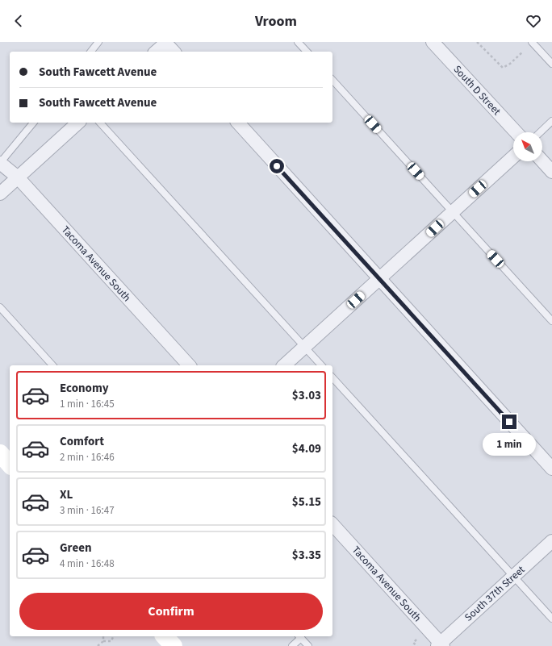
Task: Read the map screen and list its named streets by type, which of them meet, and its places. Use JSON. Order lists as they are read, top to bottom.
{
  "streets": {
    "street": ["South D Street", "Tacoma Avenue South", "South 37th Street"]
  },
  "crossings": [
    ["Tacoma Avenue South", "South 37th Street"]
  ],
  "north": "top left",
  "page": {
    "header": "Vroom",
    "banner": ["South Fawcett Avenue", "South Fawcett Avenue"],
    "list": [
      {
        "name": "Economy",
        "note": "1 min · 16:45",
        "value": "$3.03"
      },
      {
        "name": "Comfort",
        "note": "2 min · 16:46",
        "value": "$4.09"
      },
      {
        "name": "XL",
        "note": "3 min · 16:47",
        "value": "$5.15"
      },
      {
        "name": "Green",
        "note": "4 min · 16:48",
        "value": "$3.35"
      }
    ],
    "bubble": "1 min",
    "buttons": "Confirm"
  }
}
